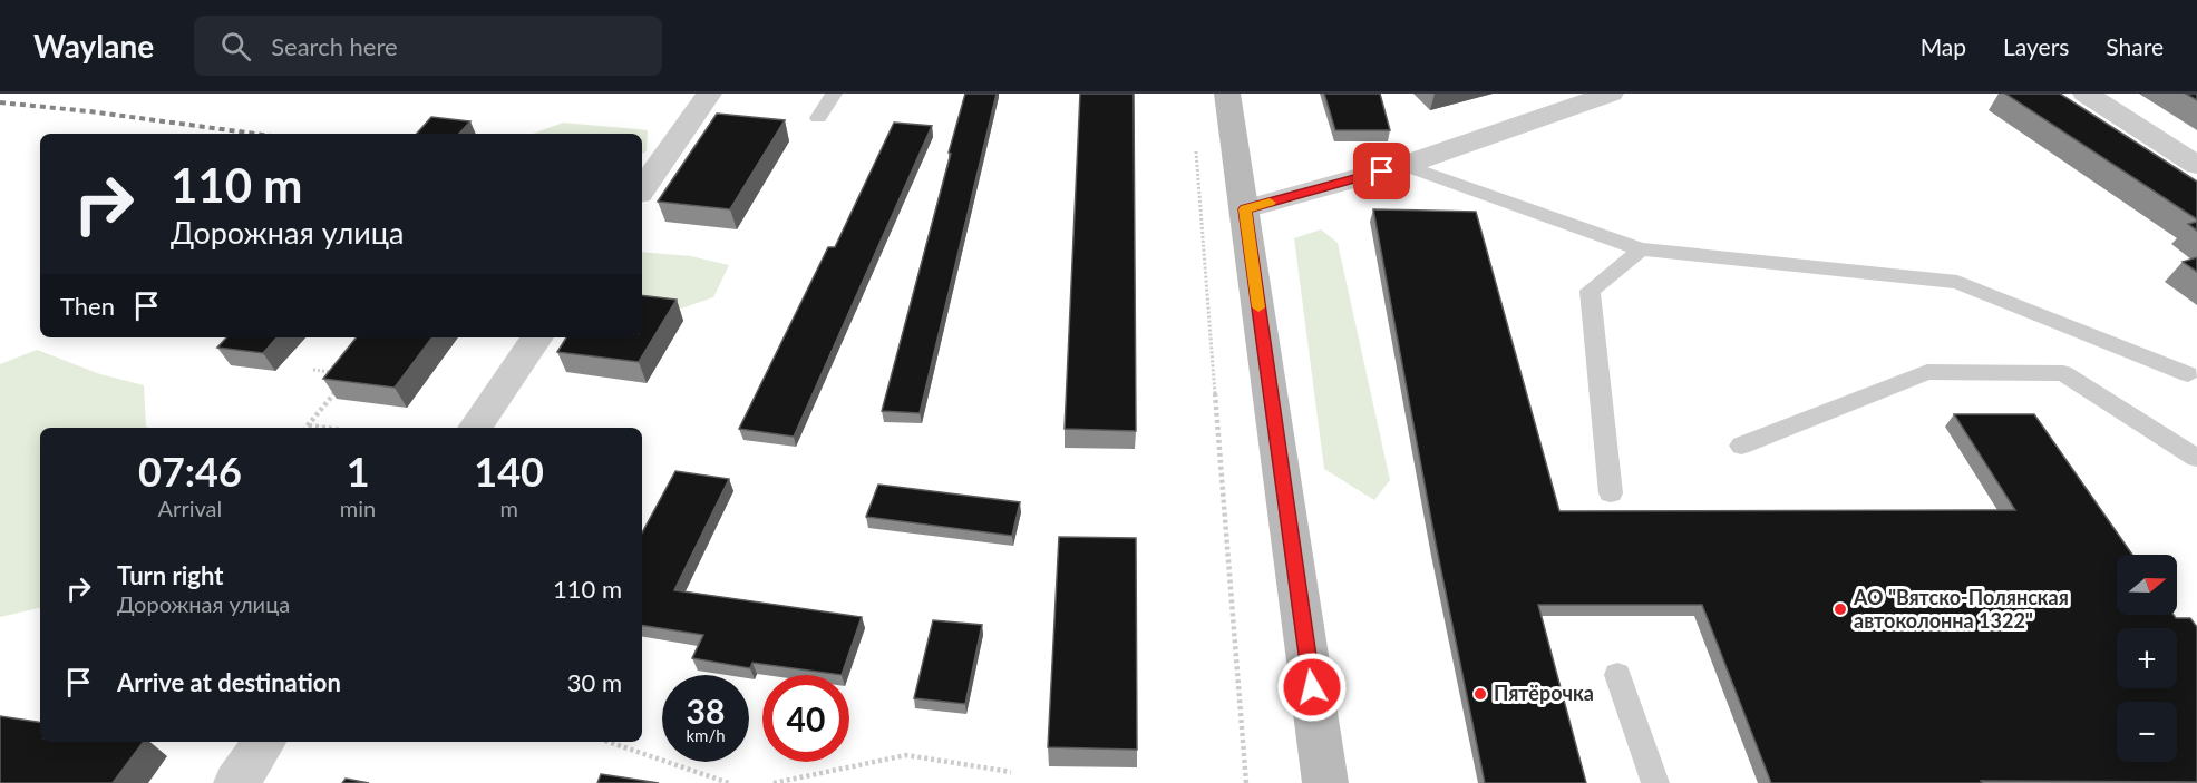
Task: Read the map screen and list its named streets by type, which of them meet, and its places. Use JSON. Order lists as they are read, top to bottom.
{
  "places": ["АО \"Вятско-Полянская автоколонна 1322\"", "Пятёрочка"],
  "north": "right",
  "page": {
    "header": "Waylane",
    "search": "Search here",
    "nav": ["Map", "Layers", "Share"],
    "turn": ["110 m", "Дорожная улица"],
    "then": "Then",
    "eta": [
      "07:46",
      "Arrival",
      "1",
      "min",
      "140",
      "m"
    ],
    "list": [
      {
        "name": "Turn right",
        "note": "Дорожная улица",
        "value": "110 m"
      },
      {
        "name": "Arrive at destination",
        "value": "30 m"
      }
    ],
    "map_buttons": ["+", "−"],
    "speed": "38 km/h",
    "limit": "40"
  }
}
